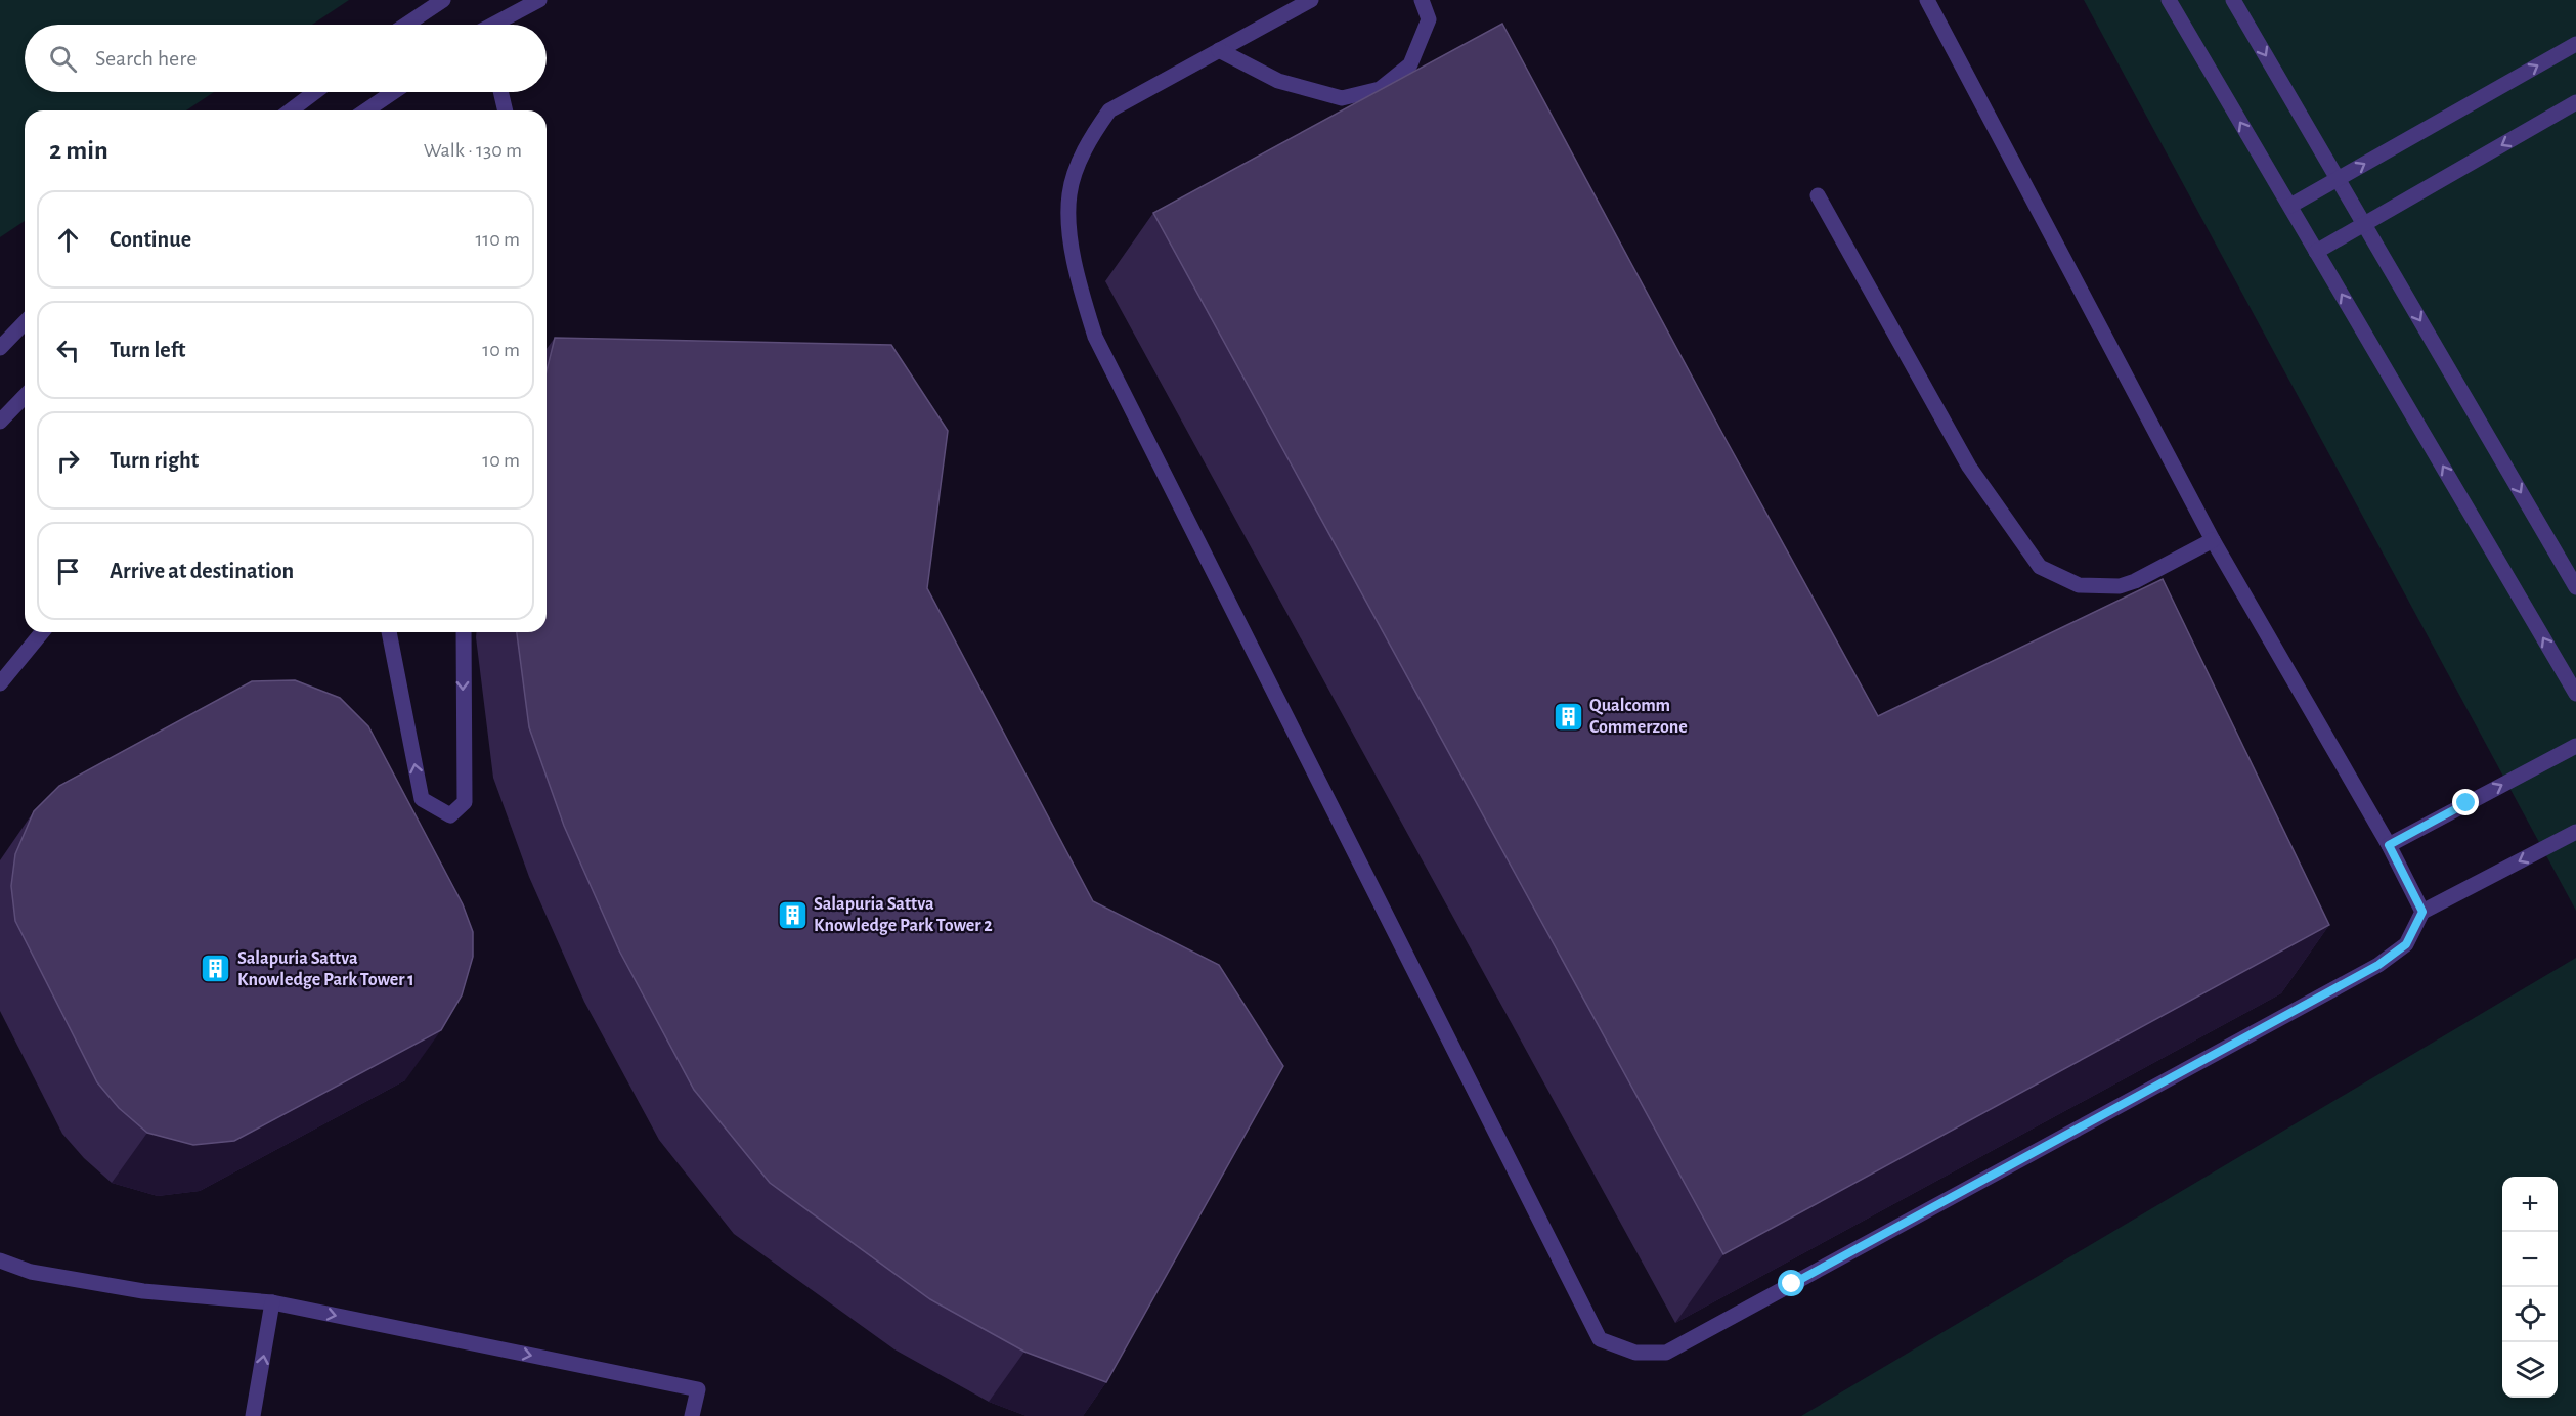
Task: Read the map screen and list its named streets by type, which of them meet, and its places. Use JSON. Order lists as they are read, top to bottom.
{
  "places": {
    "building": ["Qualcomm Commerzone", "Salapuria Sattva Knowledge Park Tower 2", "Salapuria Sattva Knowledge Park Tower 1"]
  },
  "page": {
    "search": "Search here",
    "heading": ["2 min", "Walk · 130 m"],
    "list": [
      ["Continue", "110 m"],
      ["Turn left", "10 m"],
      ["Turn right", "10 m"],
      "Arrive at destination"
    ],
    "map_buttons": ["+", "−"]
  }
}
